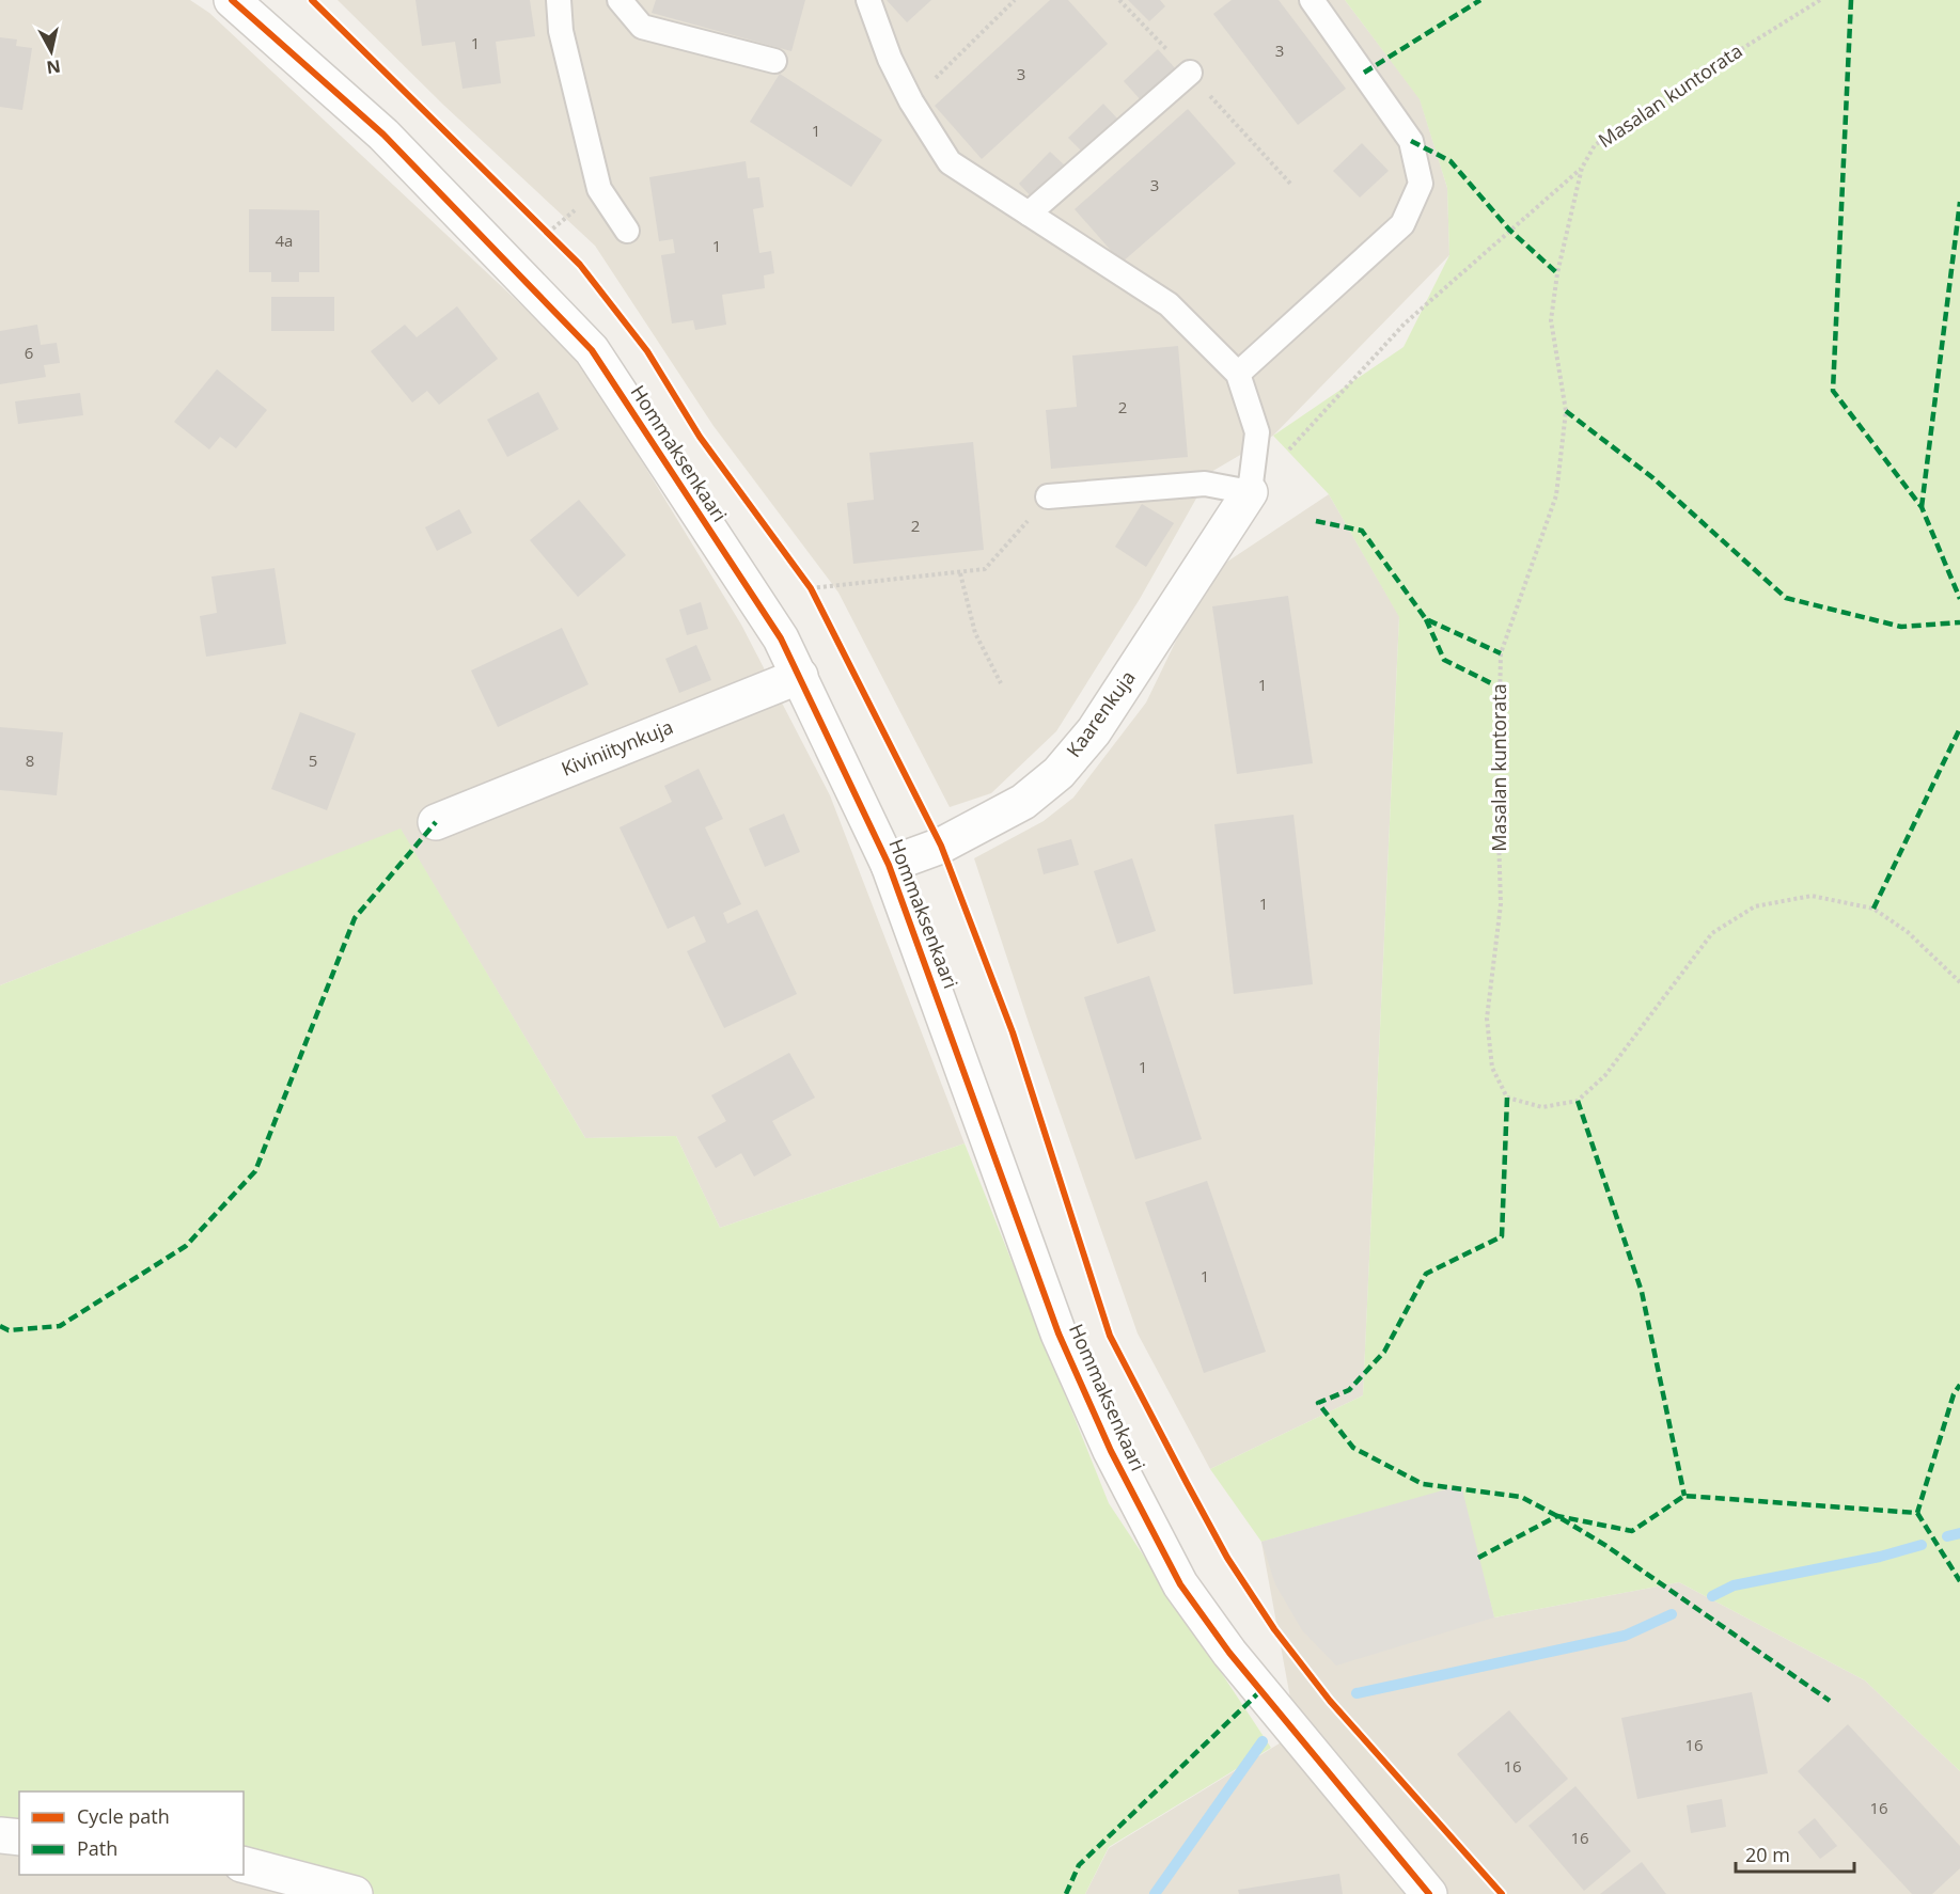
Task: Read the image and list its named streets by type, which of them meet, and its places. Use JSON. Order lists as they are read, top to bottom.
{
  "streets": {
    "street": ["Hommaksenkaari", "Kaarenkuja", "Kiviniitynkuja"],
    "path": ["Masalan kuntorata"]
  },
  "crossings": [
    ["Hommaksenkaari", "Kaarenkuja"],
    ["Hommaksenkaari", "Kiviniitynkuja"]
  ],
  "house_numbers": [
    "1",
    "3",
    "3",
    "1",
    "3",
    "4a",
    "1",
    "6",
    "2",
    "2",
    "1",
    "8",
    "5",
    "1",
    "1",
    "1",
    "16",
    "16",
    "16",
    "16"
  ],
  "legend": ["Cycle path", "Path"],
  "scale_bar": "20 m",
  "north": "bottom"
}
